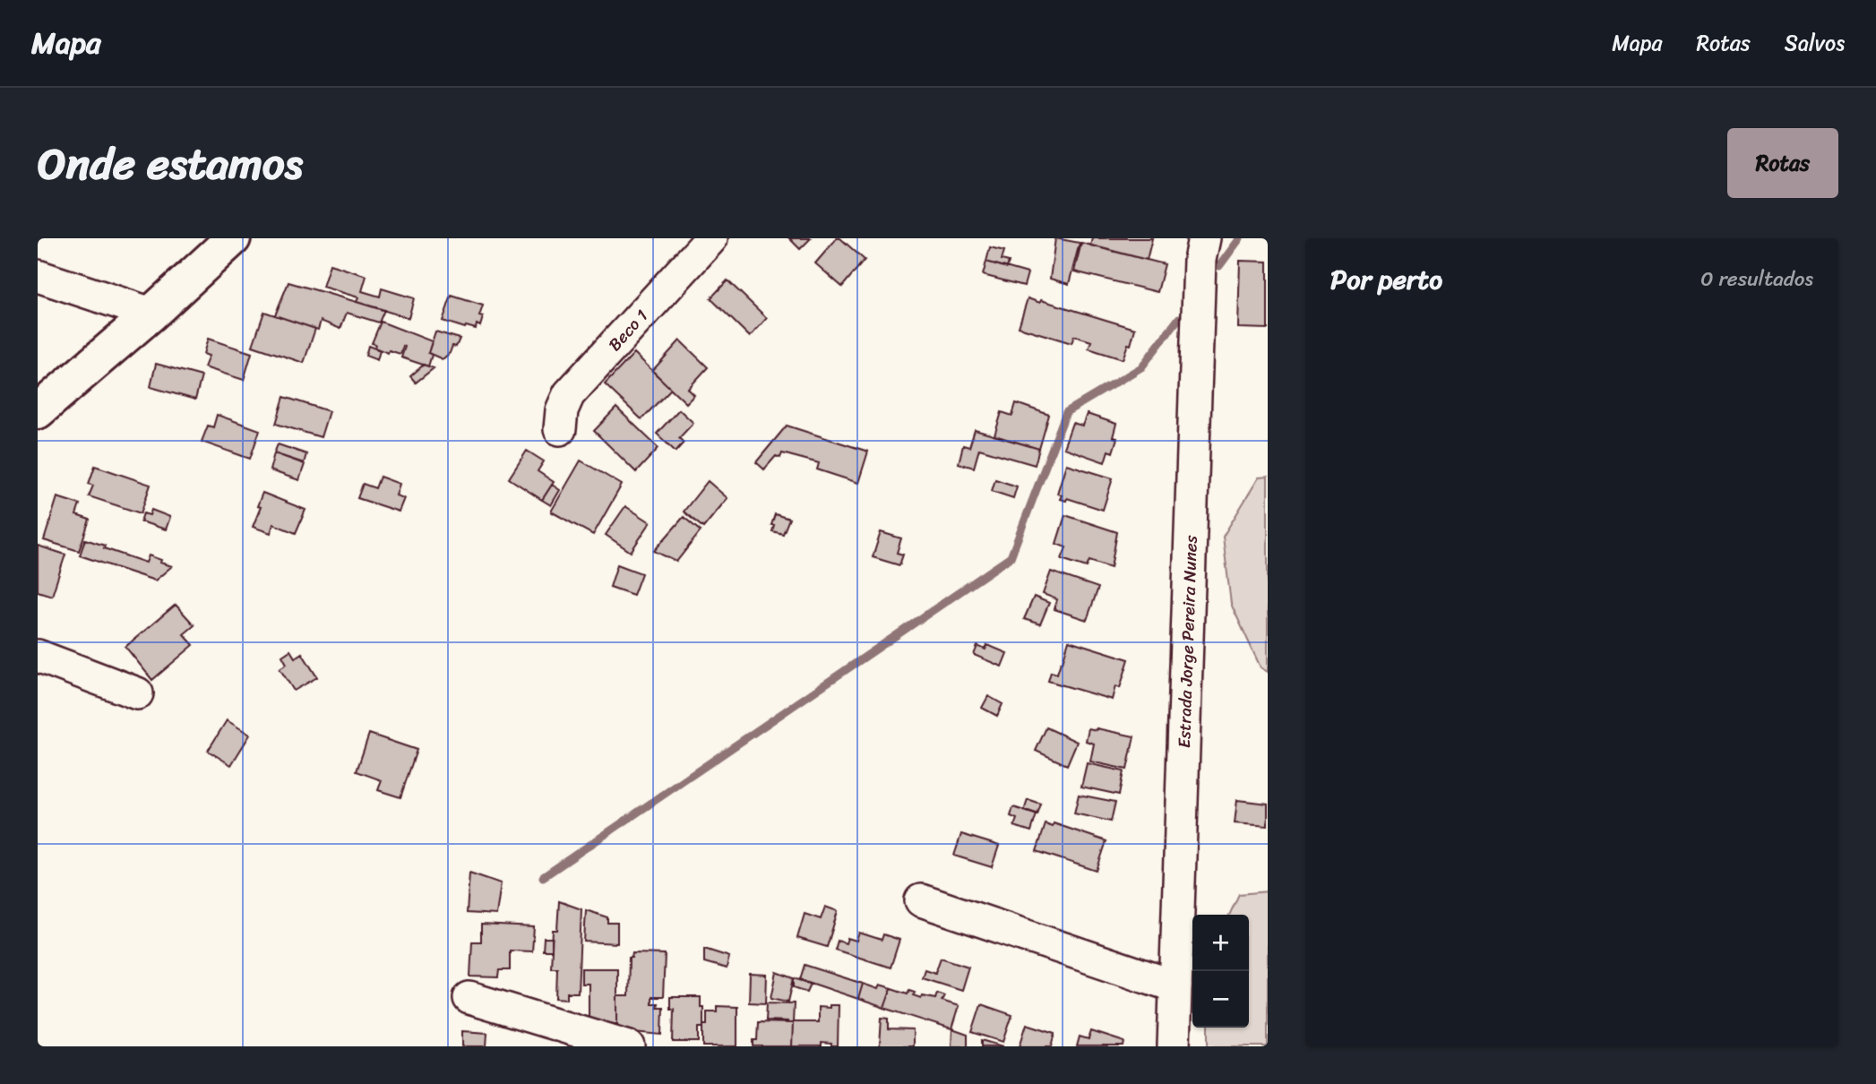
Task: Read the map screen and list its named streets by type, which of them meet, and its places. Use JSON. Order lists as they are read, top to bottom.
{
  "streets": {
    "street": ["Beco 1", "Estrada Jorge Pereira Nunes"]
  },
  "page": {
    "header": "Mapa",
    "nav": ["Mapa", "Rotas", "Salvos"],
    "title": "Onde estamos",
    "buttons": "Rotas",
    "heading": ["Por perto", "0 resultados"],
    "map_buttons": ["+", "−"]
  }
}
